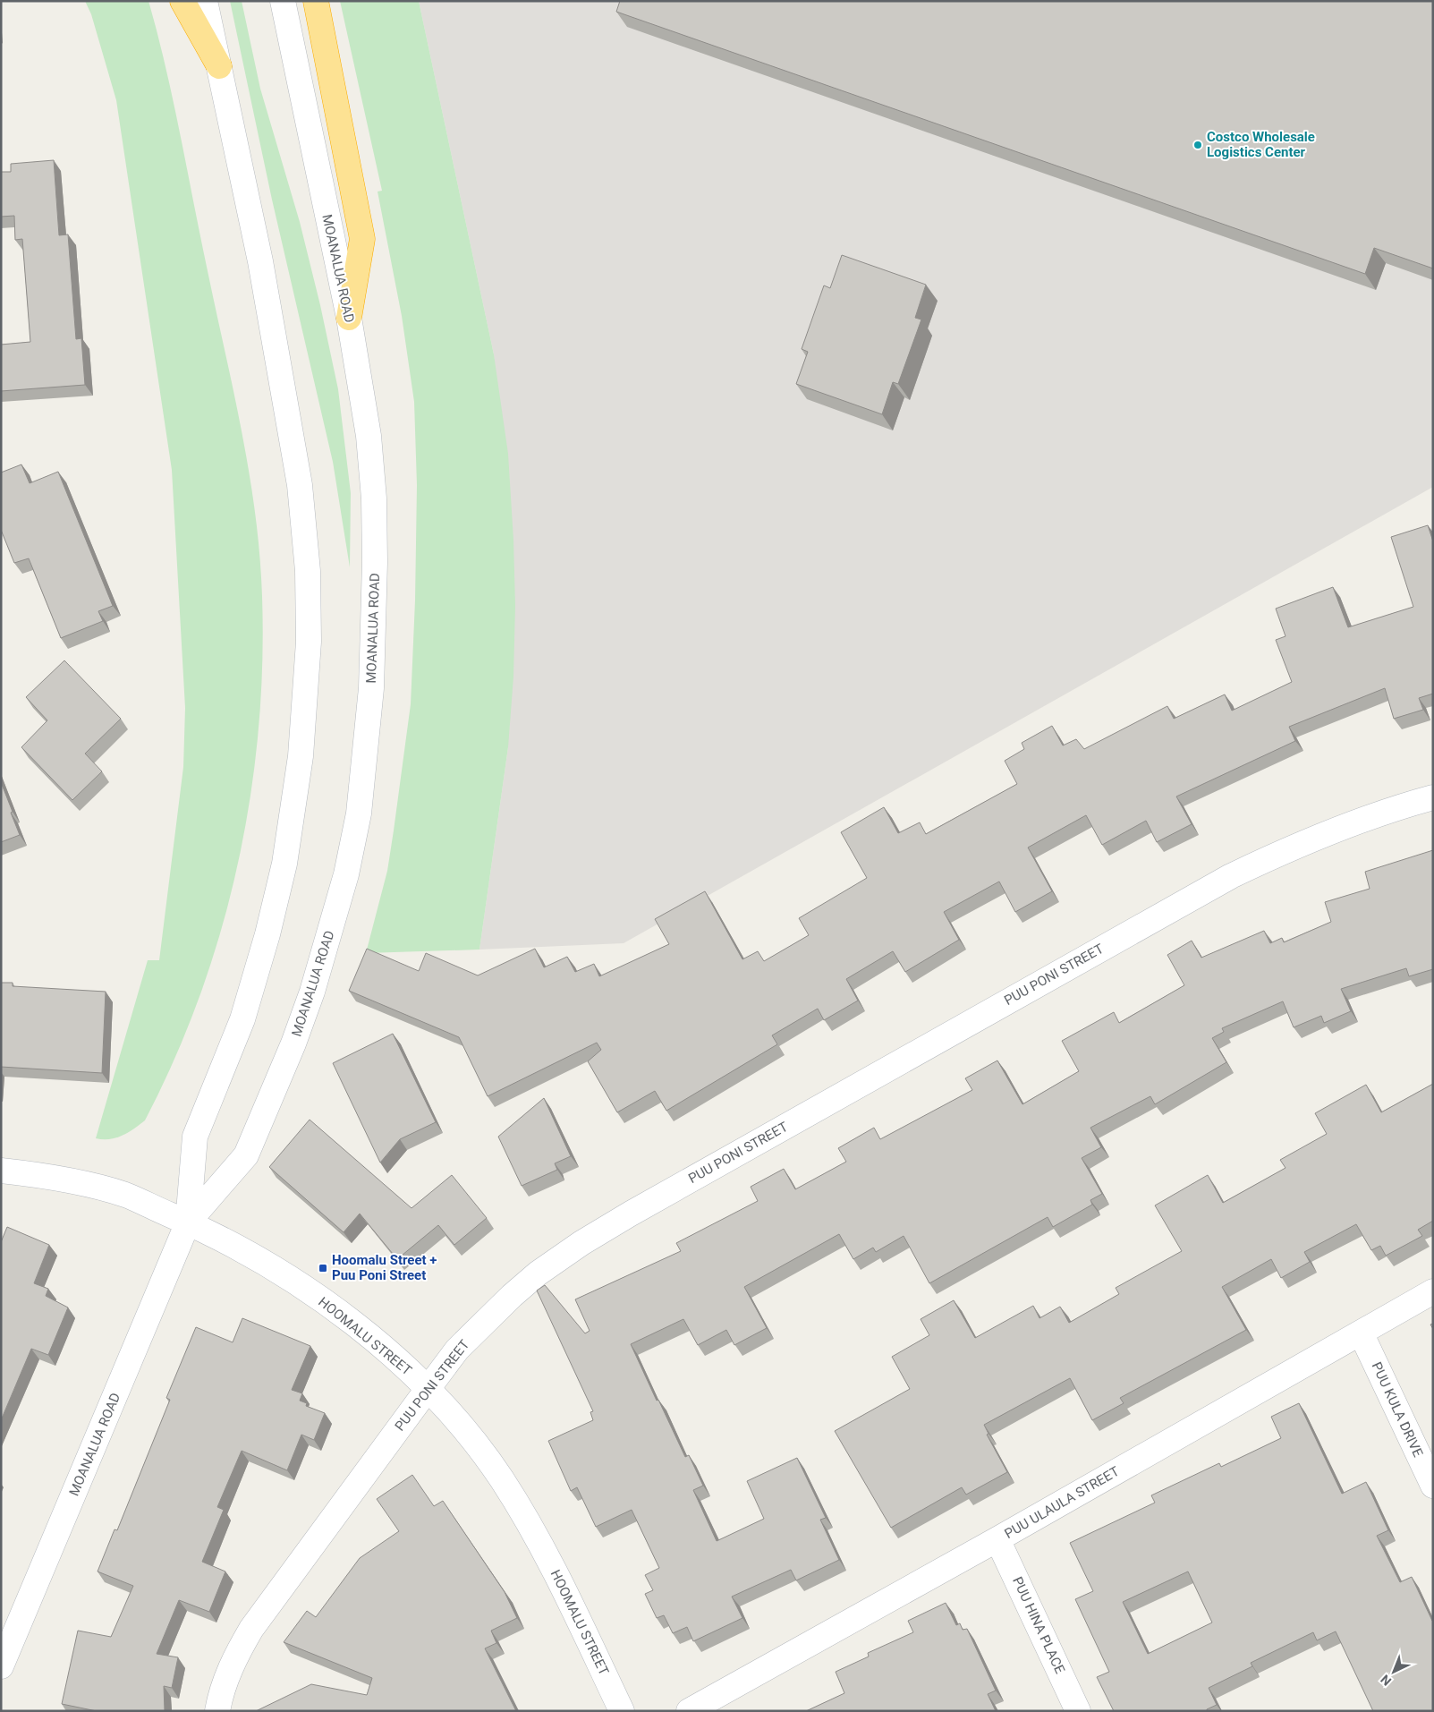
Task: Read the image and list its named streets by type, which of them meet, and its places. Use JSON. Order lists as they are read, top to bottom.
{
  "streets": {
    "street": [
      "MOANALUA ROAD",
      "PUU PONI STREET",
      "HOOMALU STREET",
      "PUU KULA DRIVE",
      "PUU ULAULA STREET",
      "PUU HINA PLACE"
    ]
  },
  "crossings": [
    ["MOANALUA ROAD", "HOOMALU STREET"],
    ["PUU PONI STREET", "HOOMALU STREET"],
    ["PUU KULA DRIVE", "PUU ULAULA STREET"],
    ["PUU ULAULA STREET", "PUU HINA PLACE"]
  ],
  "places": {
    "other": ["Costco Wholesale Logistics Center"],
    "transit": ["Hoomalu Street + Puu Poni Street"]
  },
  "north": "bottom left"
}
